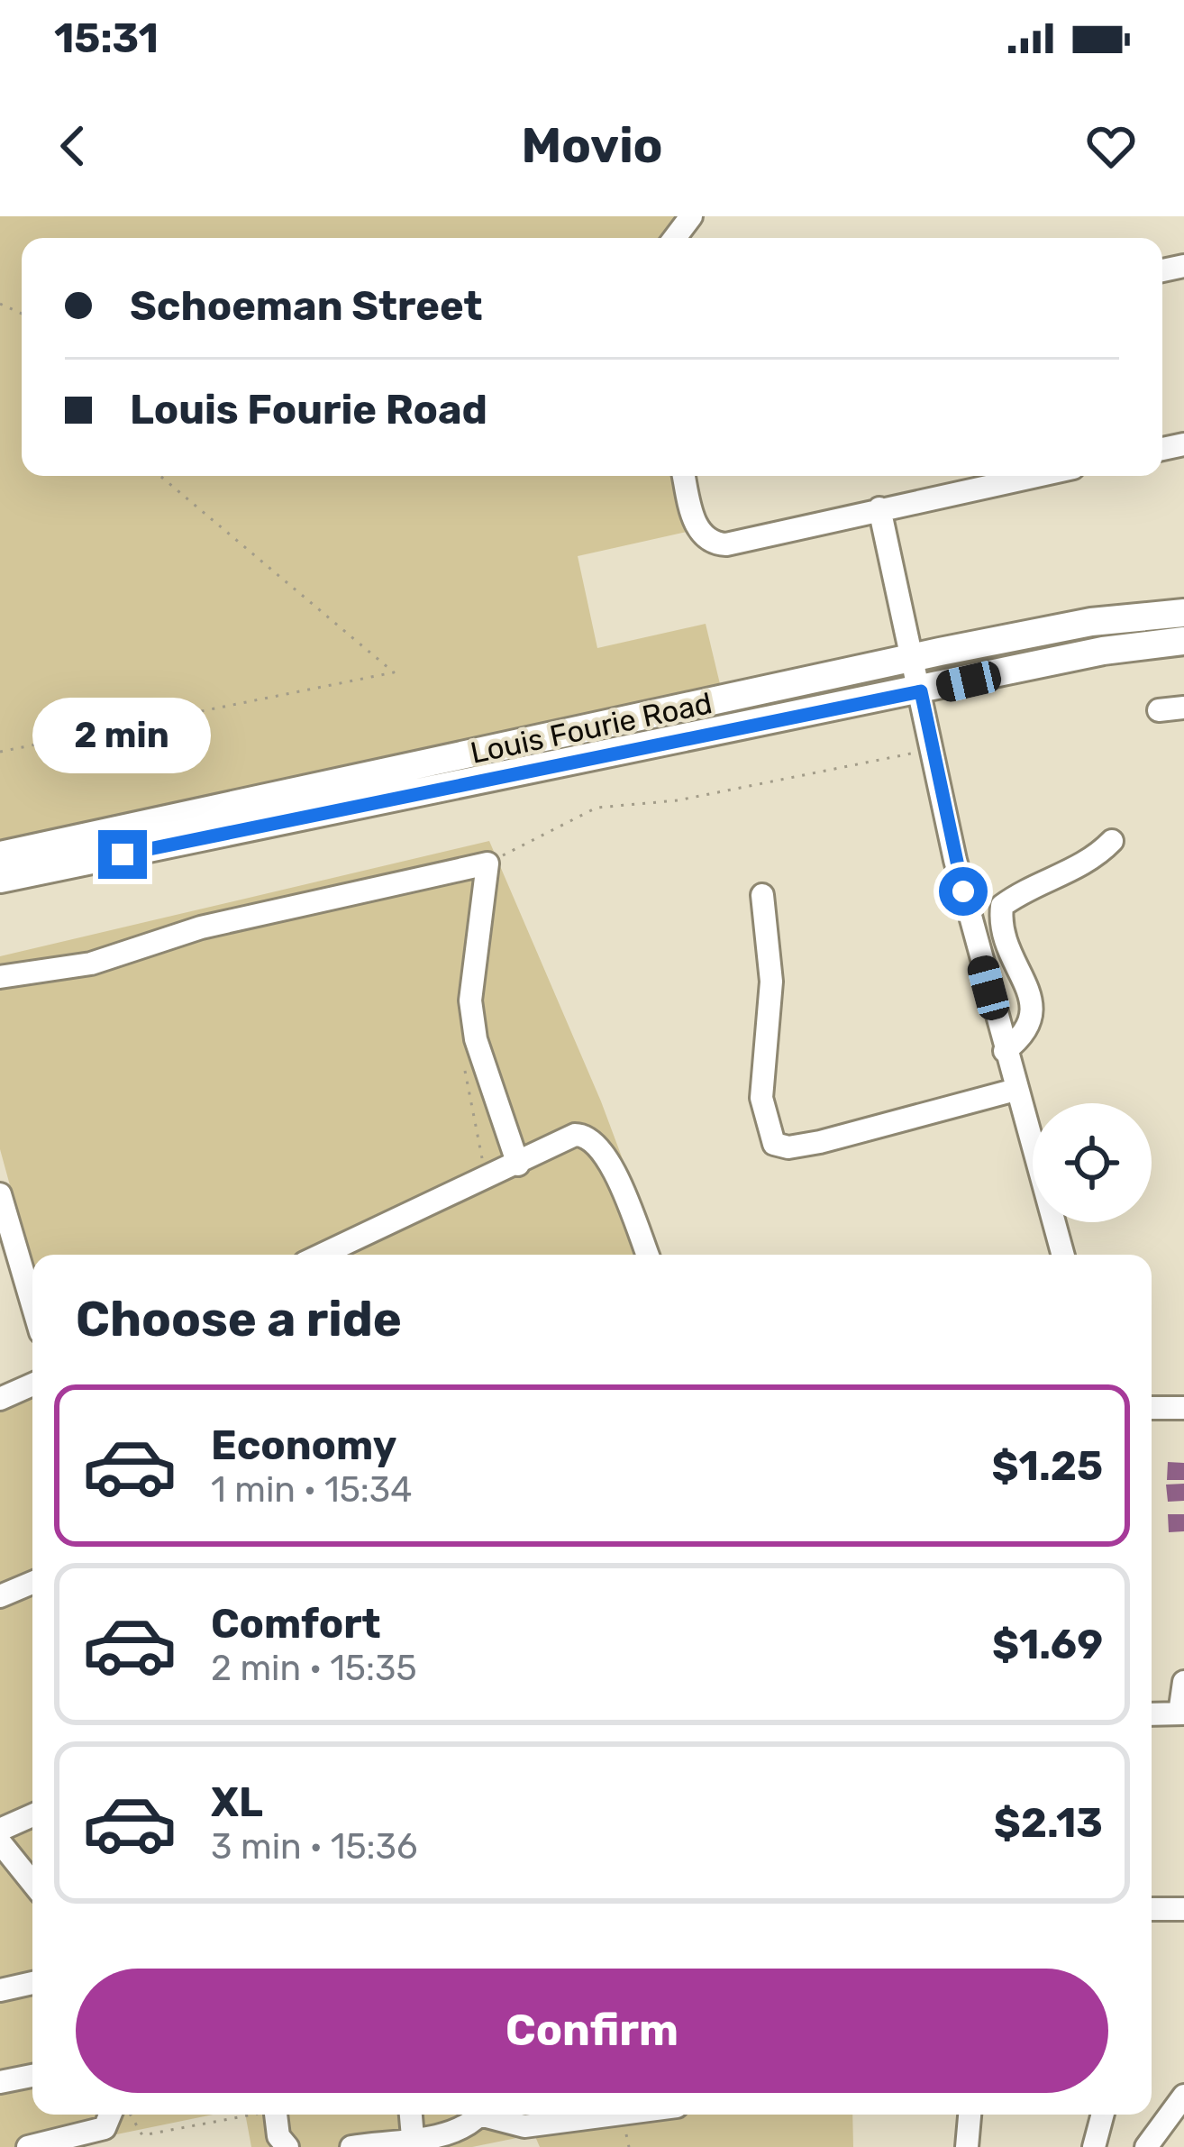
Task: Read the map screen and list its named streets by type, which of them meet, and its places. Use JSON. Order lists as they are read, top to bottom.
{
  "streets": {
    "main road": ["Louis Fourie Road"]
  },
  "page": {
    "status": "15:31",
    "header": "Movio",
    "banner": ["Schoeman Street", "Louis Fourie Road"],
    "bubble": "2 min",
    "heading": "Choose a ride",
    "list": [
      {
        "name": "Economy",
        "note": "1 min · 15:34",
        "value": "$1.25"
      },
      {
        "name": "Comfort",
        "note": "2 min · 15:35",
        "value": "$1.69"
      },
      {
        "name": "XL",
        "note": "3 min · 15:36",
        "value": "$2.13"
      }
    ],
    "buttons": "Confirm"
  }
}
